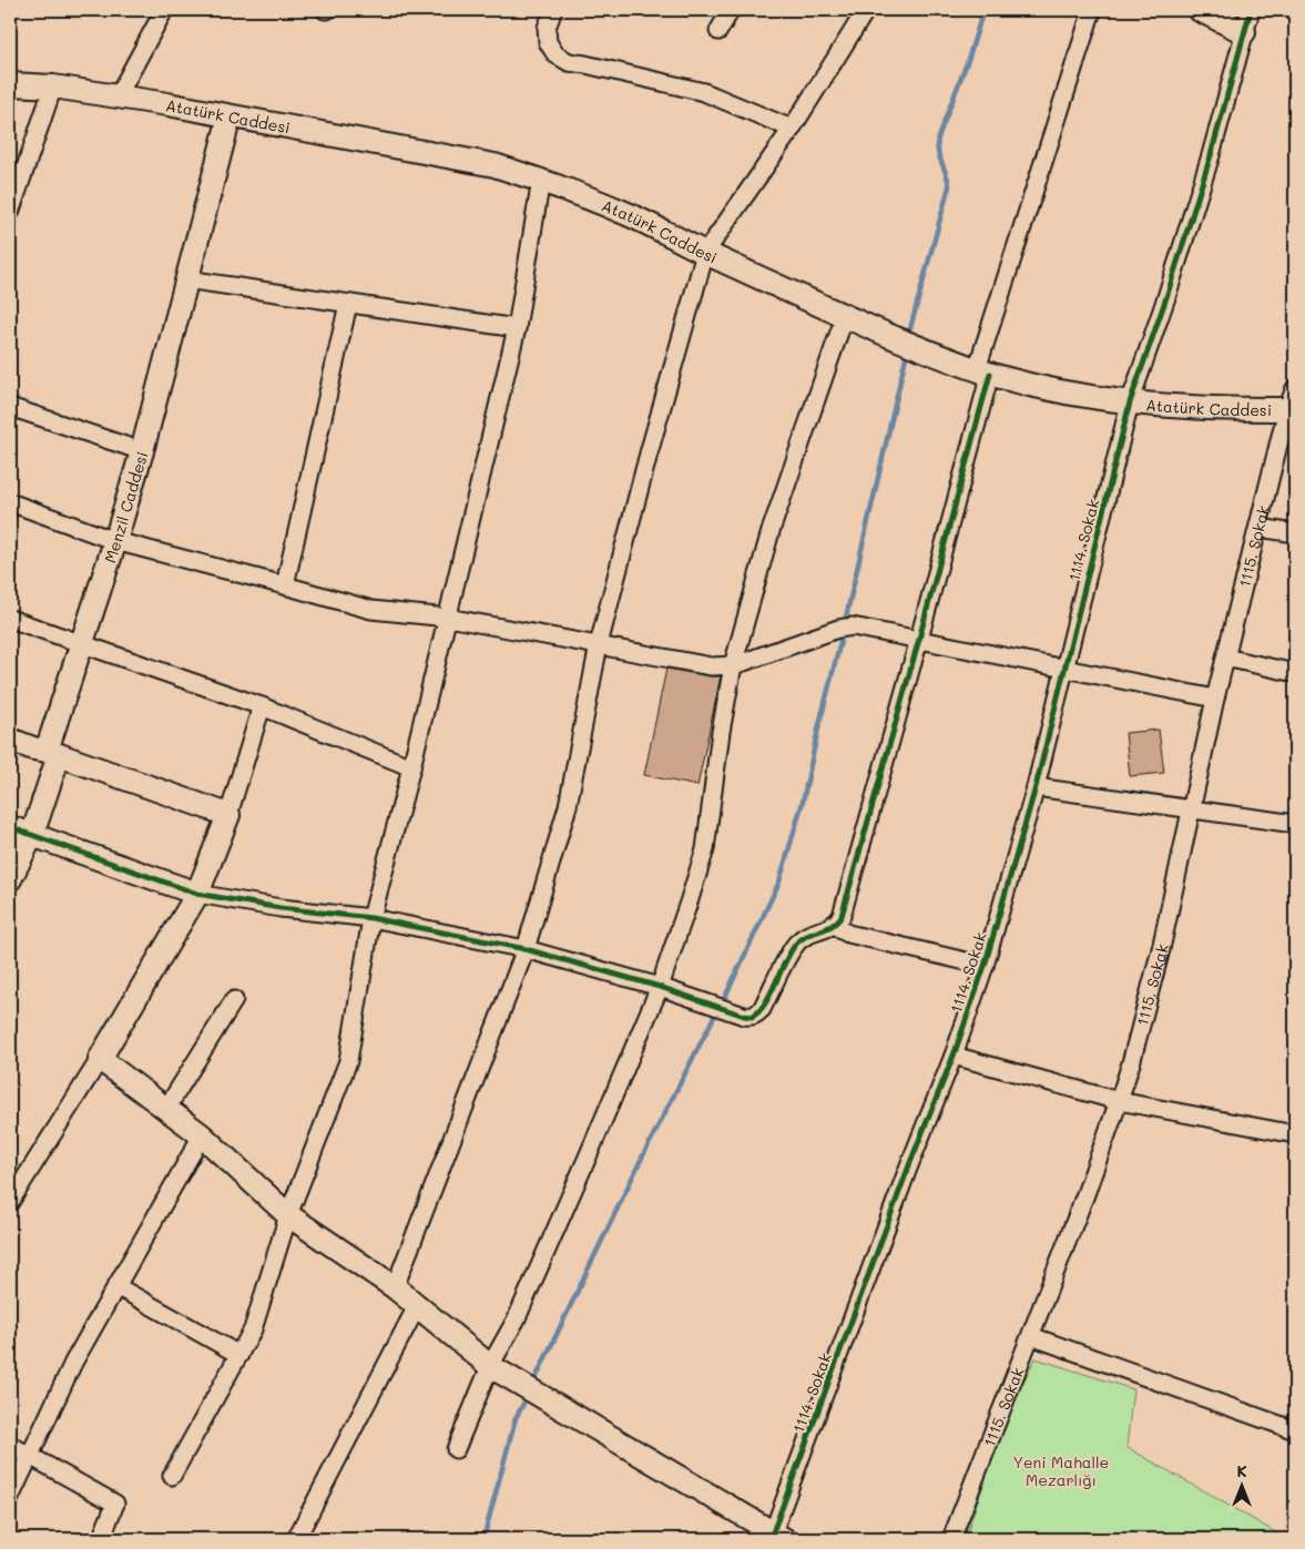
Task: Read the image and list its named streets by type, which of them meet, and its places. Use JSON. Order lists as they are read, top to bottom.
{
  "streets": {
    "street": [
      "Atatürk Caddesi",
      "Menzil Caddesi",
      "1114. Sokak",
      "1115. Sokak"
    ]
  },
  "crossings": [
    ["Atatürk Caddesi", "Menzil Caddesi"],
    ["Atatürk Caddesi", "1114. Sokak"],
    ["Atatürk Caddesi", "1115. Sokak"]
  ],
  "parks": ["Yeni Mahalle Mezarlığı"],
  "north": "top"
}
